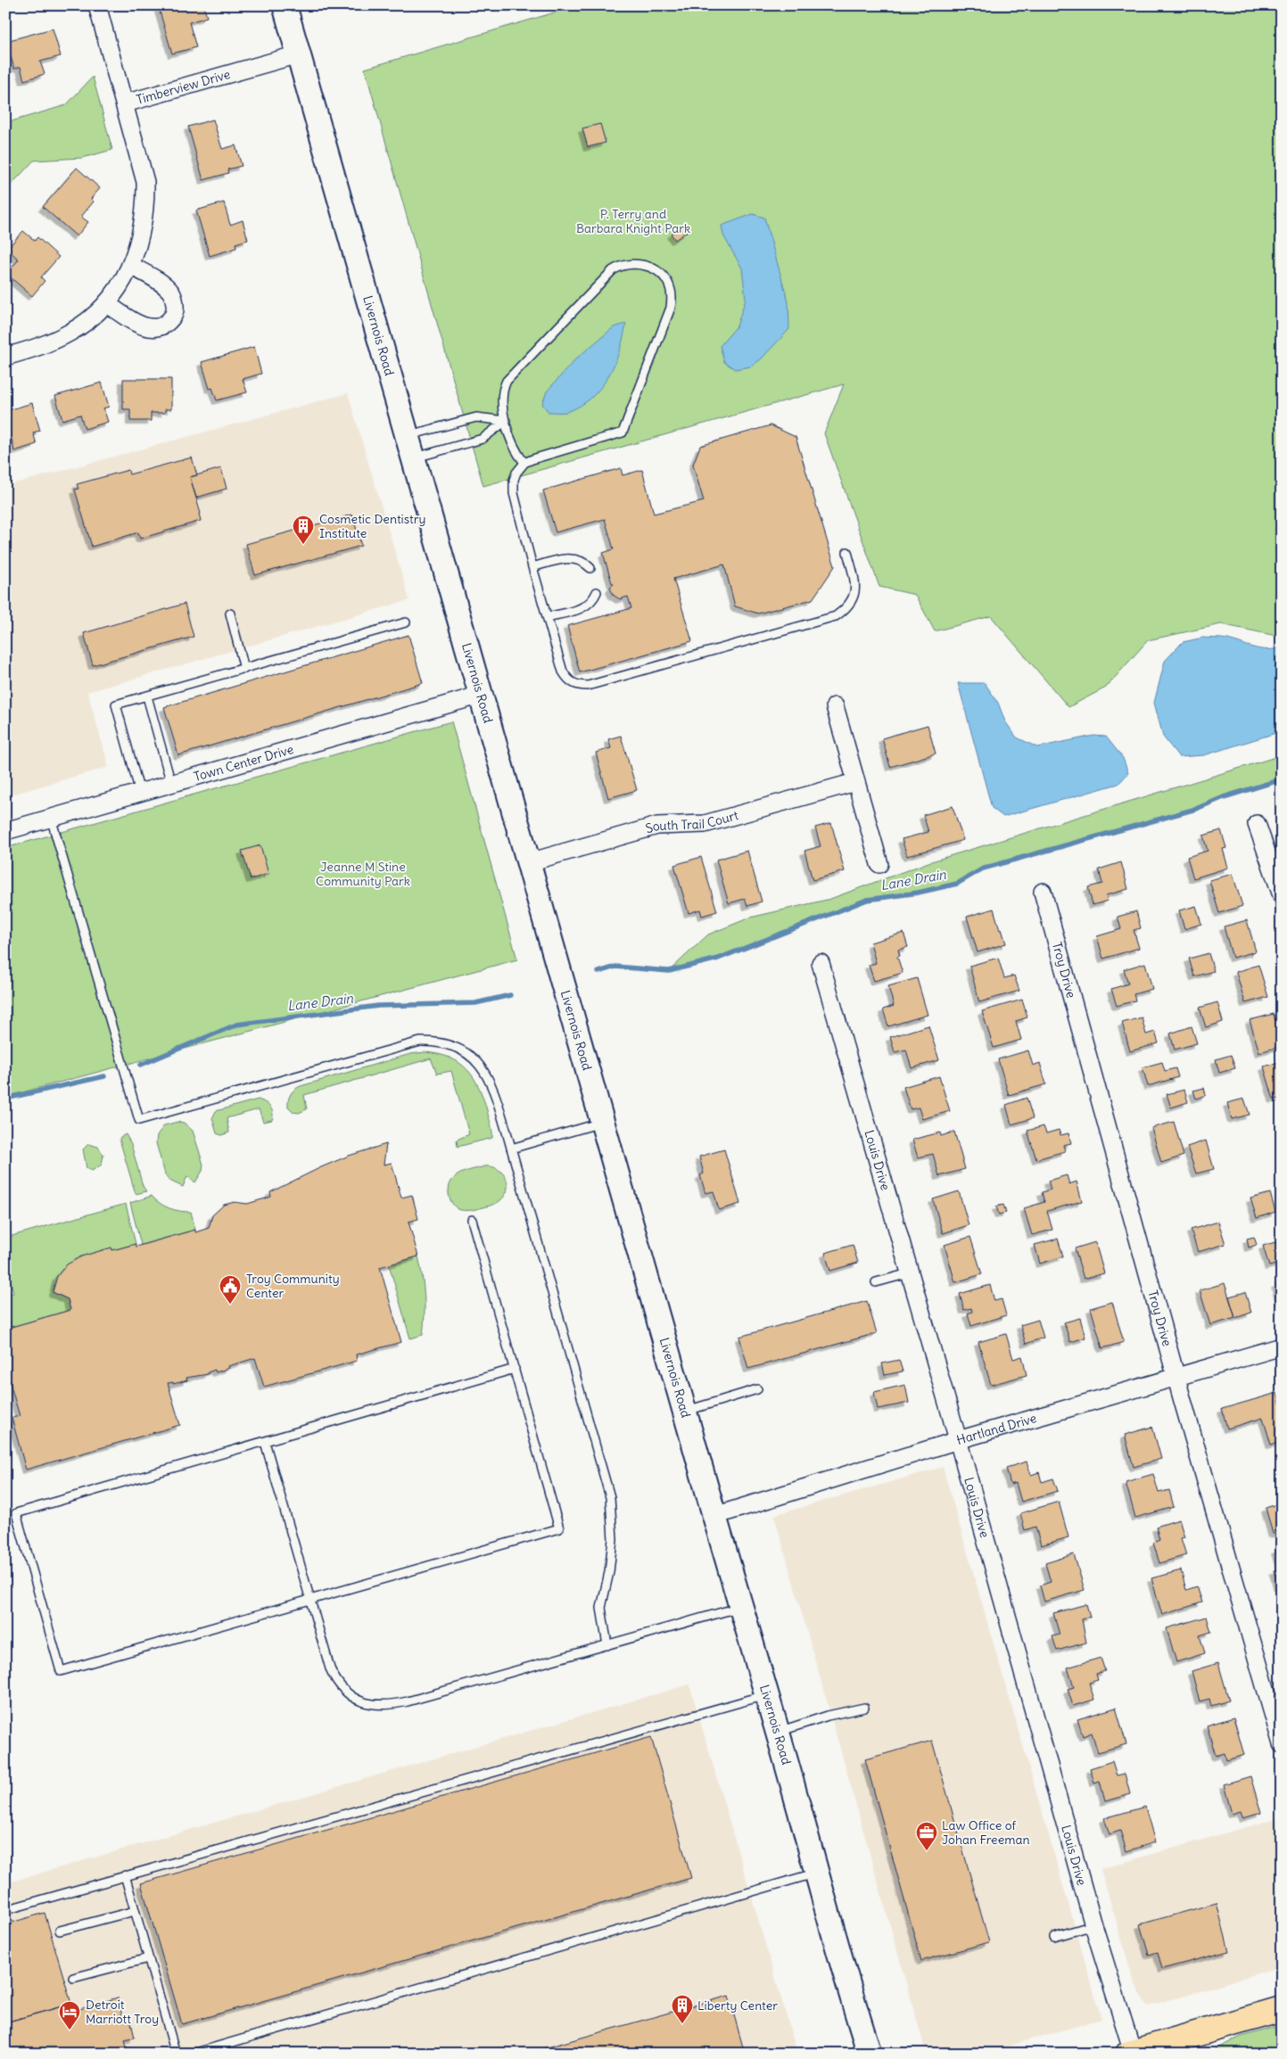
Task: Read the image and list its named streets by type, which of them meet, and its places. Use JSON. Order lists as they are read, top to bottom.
{
  "streets": {
    "main road": ["Livernois Road"],
    "street": [
      "Timberview Drive",
      "Town Center Drive",
      "South Trail Court",
      "Troy Drive",
      "Louis Drive",
      "Hartland Drive"
    ]
  },
  "crossings": [
    ["Timberview Drive", "Livernois Road"],
    ["Livernois Road", "Town Center Drive"],
    ["Livernois Road", "South Trail Court"],
    ["Livernois Road", "Hartland Drive"],
    ["Troy Drive", "Hartland Drive"],
    ["Louis Drive", "Hartland Drive"]
  ],
  "water": ["Lane Drain"],
  "parks": ["P. Terry and Barbara Knight Park", "Jeanne M Stine Community Park"],
  "places": {
    "building": ["Cosmetic Dentistry Institute", "Liberty Center"],
    "public building": ["Troy Community Center"],
    "office": ["Law Office of Johan Freeman"],
    "hotel": ["Detroit Marriott Troy"]
  }
}
